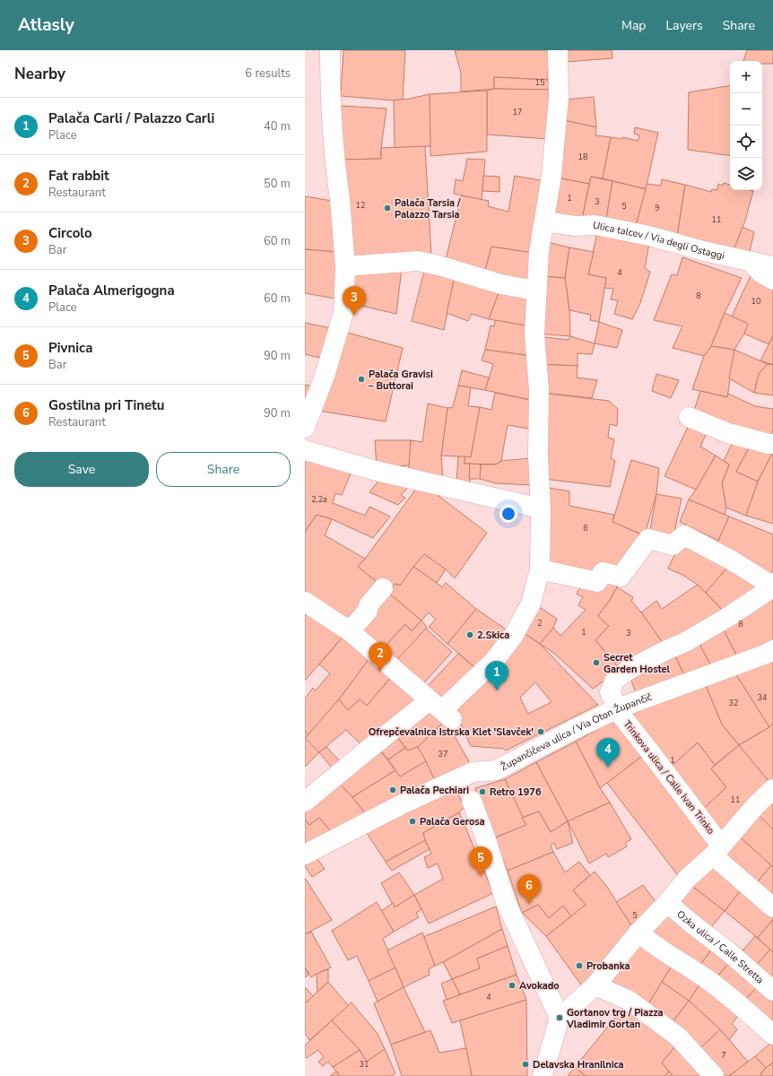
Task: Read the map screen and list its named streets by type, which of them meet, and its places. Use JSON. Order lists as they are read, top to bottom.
{
  "streets": {
    "street": [
      "Ulica talcev / Via degli Ostaggi",
      "Župančičeva ulica / Via Oton Župančič",
      "Trinkova ulica / Calle Ivan Trinko",
      "Ozka ulica / Calle Stretta"
    ]
  },
  "crossings": [
    ["Župančičeva ulica / Via Oton Župančič", "Trinkova ulica / Calle Ivan Trinko"]
  ],
  "places": [
    "Palača Tarsia / Palazzo Tarsia",
    "Palača Gravisi – Buttorai",
    "2.Skica",
    "Secret Garden Hostel",
    "Ofrepčevalnica Istrska Klet 'Slavček'",
    "Palača Pechiari",
    "Retro 1976",
    "Palača Gerosa",
    "Probanka",
    "Avokado",
    "Gortanov trg / Piazza Vladimir Gortan",
    "Delavska Hranilnica"
  ],
  "house_numbers": [
    "15",
    "17",
    "18",
    "1",
    "3",
    "12",
    "5",
    "9",
    "11",
    "4",
    "8",
    "10",
    "2,2a",
    "6",
    "2",
    "8",
    "1",
    "3",
    "34",
    "32",
    "37",
    "1",
    "11",
    "5",
    "4",
    "7",
    "31"
  ],
  "page": {
    "header": "Atlasly",
    "nav": ["Map", "Layers", "Share"],
    "heading": ["Nearby", "6 results"],
    "map_buttons": ["+", "−"],
    "list": [
      {
        "mark": "1",
        "name": "Palača Carli / Palazzo Carli",
        "note": "Place",
        "value": "40 m"
      },
      {
        "mark": "2",
        "name": "Fat rabbit",
        "note": "Restaurant",
        "value": "50 m"
      },
      {
        "mark": "3",
        "name": "Circolo",
        "note": "Bar",
        "value": "60 m"
      },
      {
        "mark": "4",
        "name": "Palača Almerigogna",
        "note": "Place",
        "value": "60 m"
      },
      {
        "mark": "5",
        "name": "Pivnica",
        "note": "Bar",
        "value": "90 m"
      },
      {
        "mark": "6",
        "name": "Gostilna pri Tinetu",
        "note": "Restaurant",
        "value": "90 m"
      }
    ],
    "pins": [
      "3",
      "2",
      "1",
      "4",
      "5",
      "6"
    ],
    "buttons": ["Save", "Share"]
  }
}
